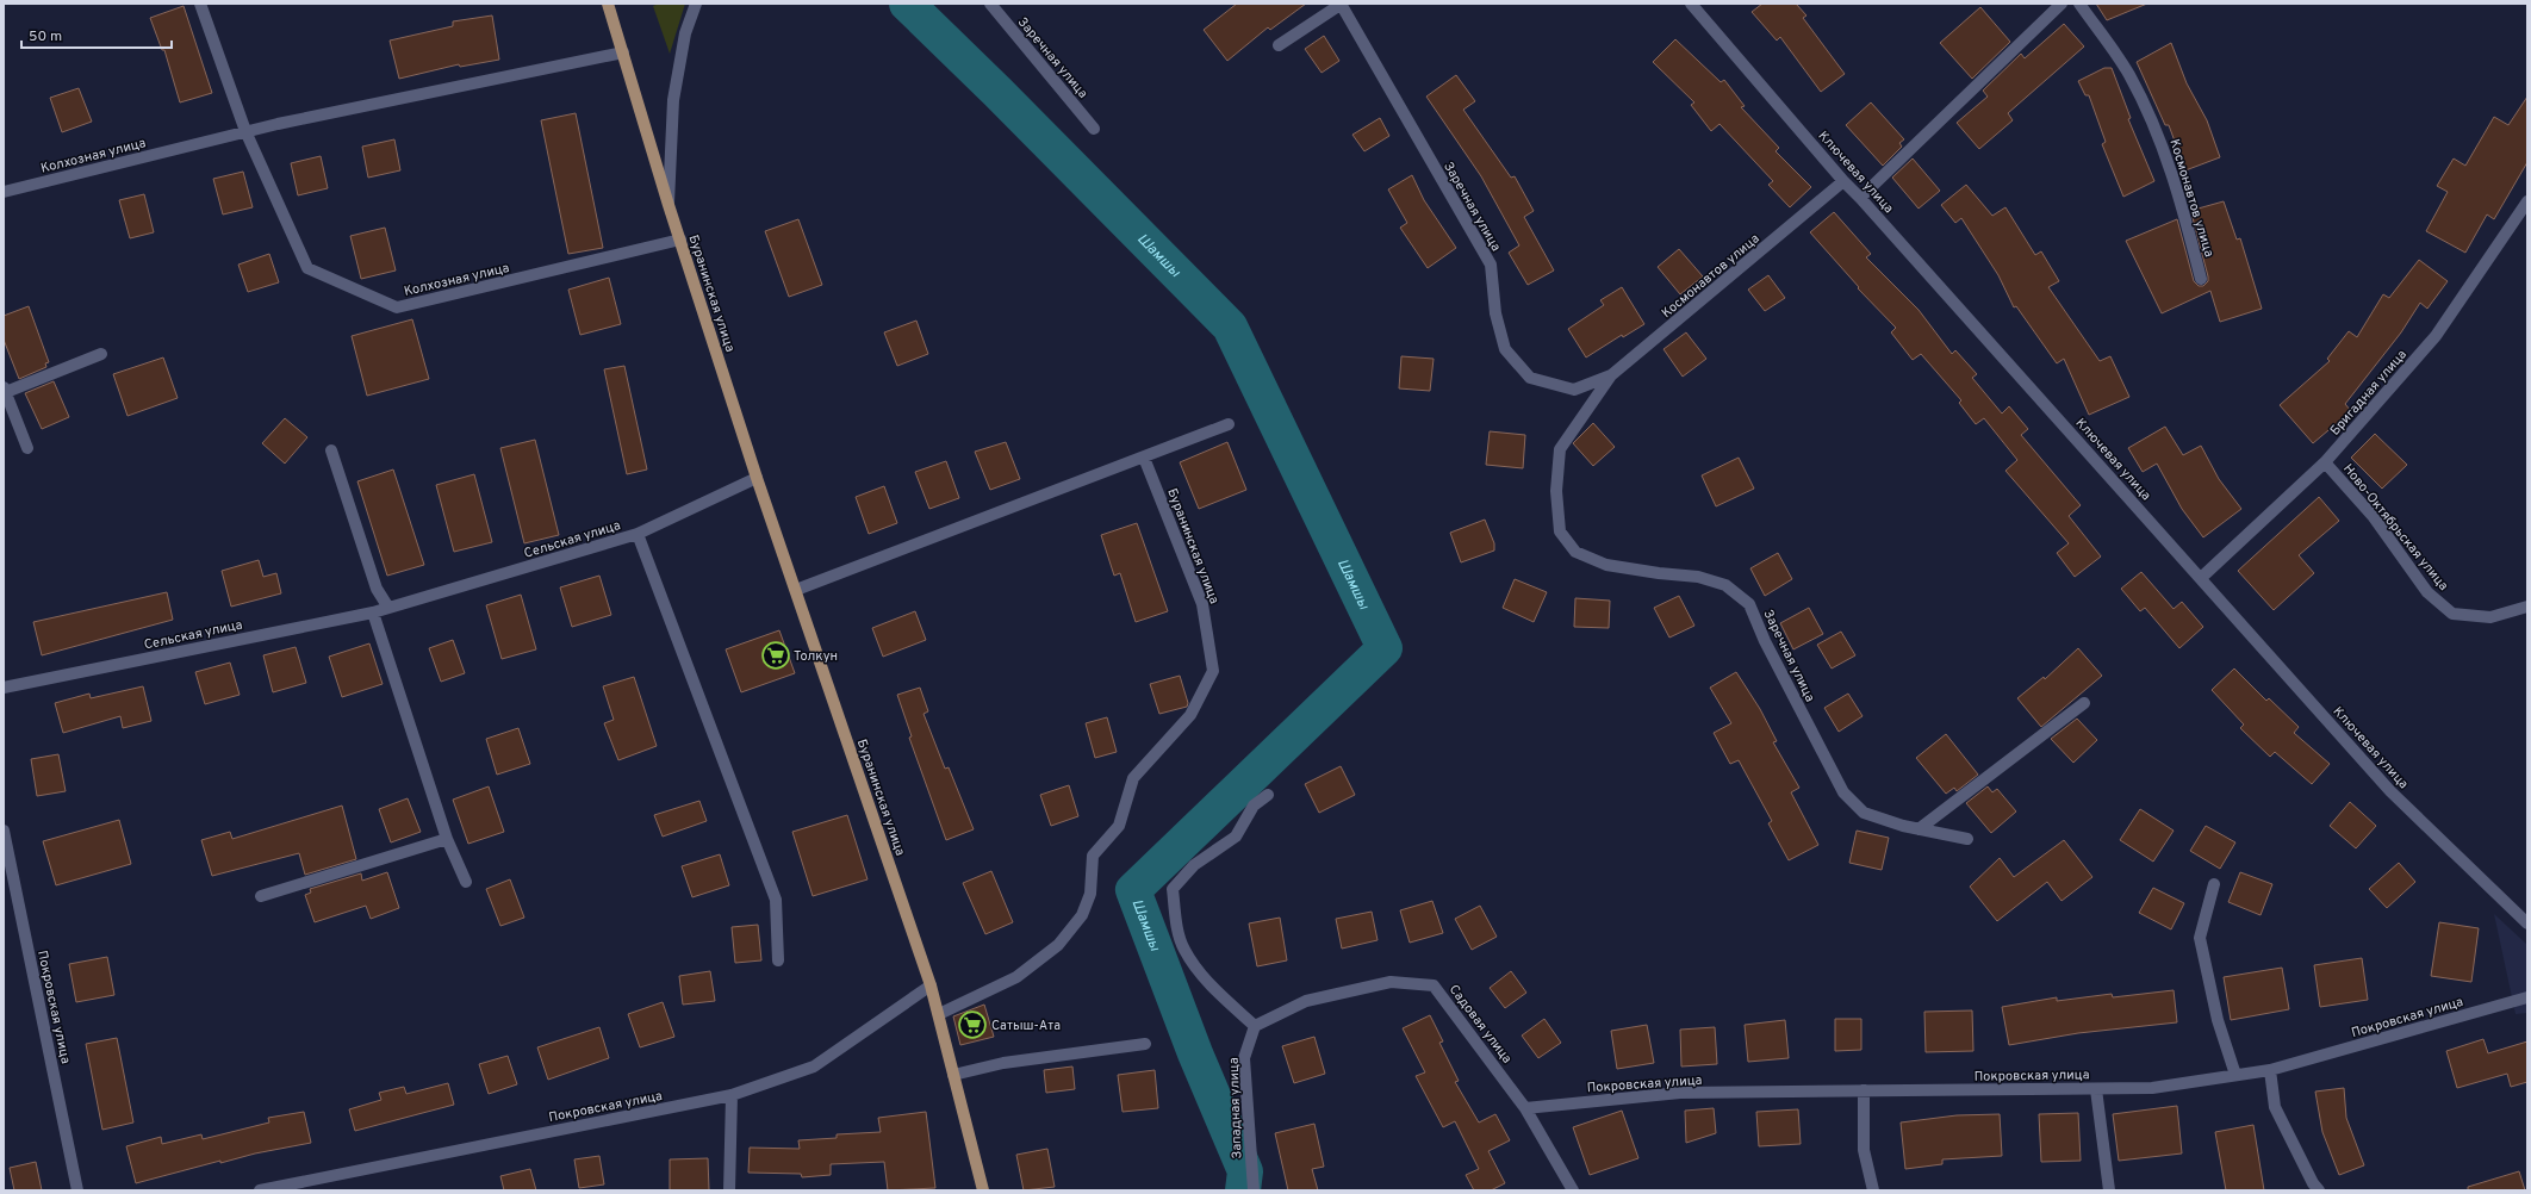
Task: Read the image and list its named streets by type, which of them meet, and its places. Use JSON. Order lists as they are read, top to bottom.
{
  "streets": {
    "main road": ["Буранинская улица"],
    "street": [
      "Заречная улица",
      "Колхозная улица",
      "Ключевая улица",
      "Космонавтов улица",
      "Бригадная улица",
      "Ново-Октябрьская улица",
      "Сельская улица",
      "Покровская улица",
      "Садовая улица",
      "Западная улица"
    ]
  },
  "crossings": [
    ["Заречная улица", "Космонавтов улица"],
    ["Колхозная улица", "Буранинская улица"],
    ["Ключевая улица", "Космонавтов улица"],
    ["Ключевая улица", "Бригадная улица"],
    ["Буранинская улица", "Сельская улица"],
    ["Буранинская улица", "Покровская улица"],
    ["Бригадная улица", "Ново-Октябрьская улица"],
    ["Покровская улица", "Садовая улица"],
    ["Садовая улица", "Западная улица"]
  ],
  "water": ["Шамшы"],
  "places": {
    "supermarket": ["Толкун", "Сатыш-Ата"]
  },
  "scale_bar": "50 m"
}
